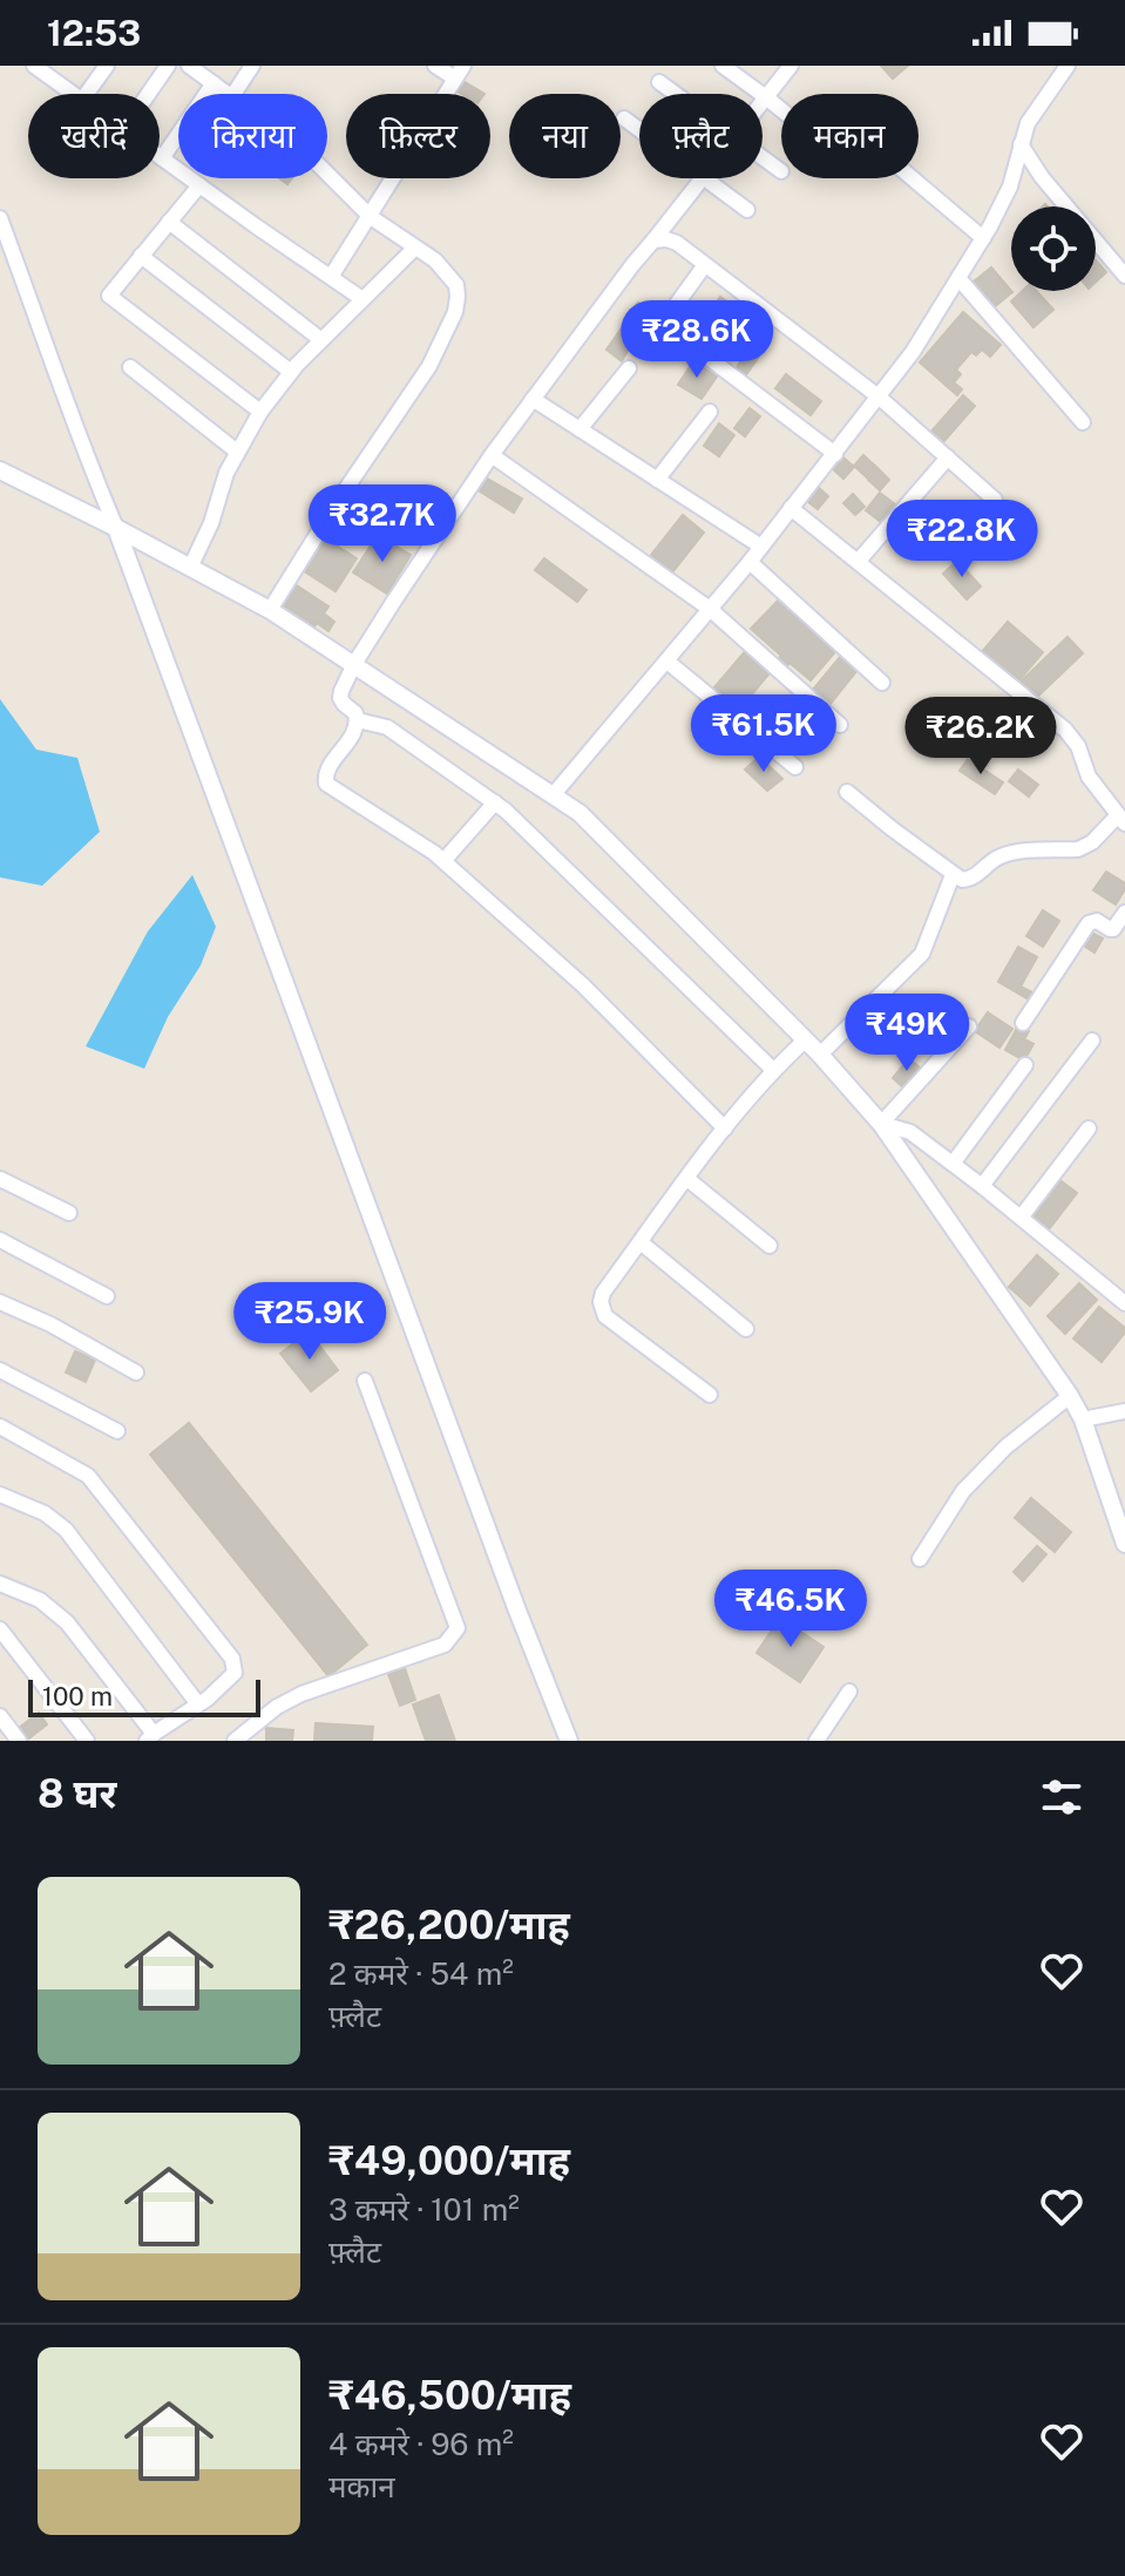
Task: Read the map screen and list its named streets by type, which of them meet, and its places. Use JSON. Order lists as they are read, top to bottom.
{
  "scale_bar": "100 m",
  "page": {
    "status": "12:53",
    "chip": [
      "खरीदें",
      "किराया",
      "फ़िल्टर",
      "नया",
      "फ़्लैट",
      "मकान"
    ],
    "price": [
      "₹28.6K",
      "₹32.7K",
      "₹22.8K",
      "₹61.5K",
      "₹26.2K",
      "₹49K",
      "₹25.9K",
      "₹46.5K"
    ],
    "scale": "100 m",
    "heading": "8 घर",
    "list": [
      {
        "name": "₹26,200/माह",
        "note": "2 कमरे · 54 m² · फ़्लैट"
      },
      {
        "name": "₹49,000/माह",
        "note": "3 कमरे · 101 m² · फ़्लैट"
      },
      {
        "name": "₹46,500/माह",
        "note": "4 कमरे · 96 m² · मकान"
      }
    ]
  }
}
